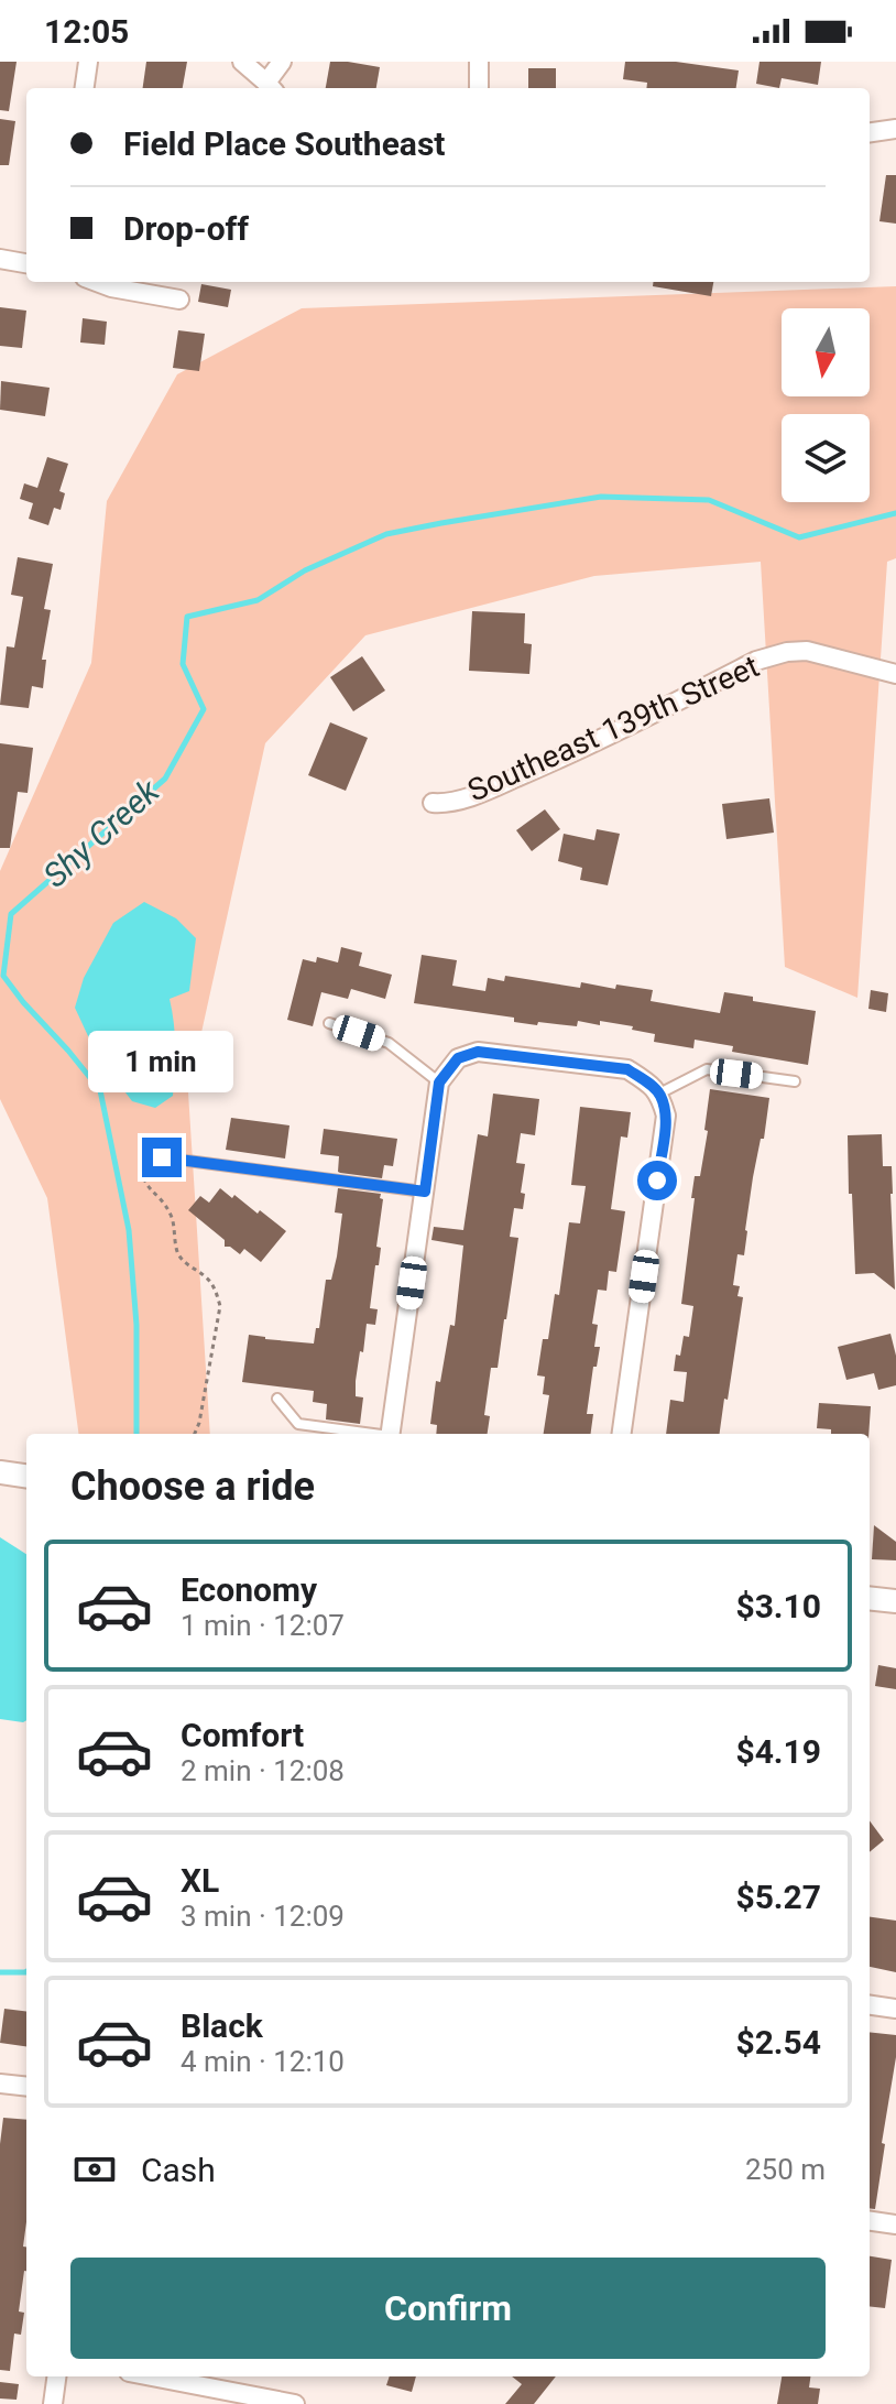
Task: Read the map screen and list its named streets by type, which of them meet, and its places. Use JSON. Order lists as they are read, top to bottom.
{
  "streets": {
    "street": ["Southeast 139th Street"]
  },
  "water": ["Shy Creek"],
  "north": "bottom",
  "page": {
    "status": "12:05",
    "banner": ["Field Place Southeast", "Drop-off"],
    "bubble": "1 min",
    "heading": "Choose a ride",
    "list": [
      {
        "name": "Economy",
        "note": "1 min · 12:07",
        "value": "$3.10"
      },
      {
        "name": "Comfort",
        "note": "2 min · 12:08",
        "value": "$4.19"
      },
      {
        "name": "XL",
        "note": "3 min · 12:09",
        "value": "$5.27"
      },
      {
        "name": "Black",
        "note": "4 min · 12:10",
        "value": "$2.54"
      }
    ],
    "pay": ["Cash", "250 m"],
    "buttons": "Confirm"
  }
}
